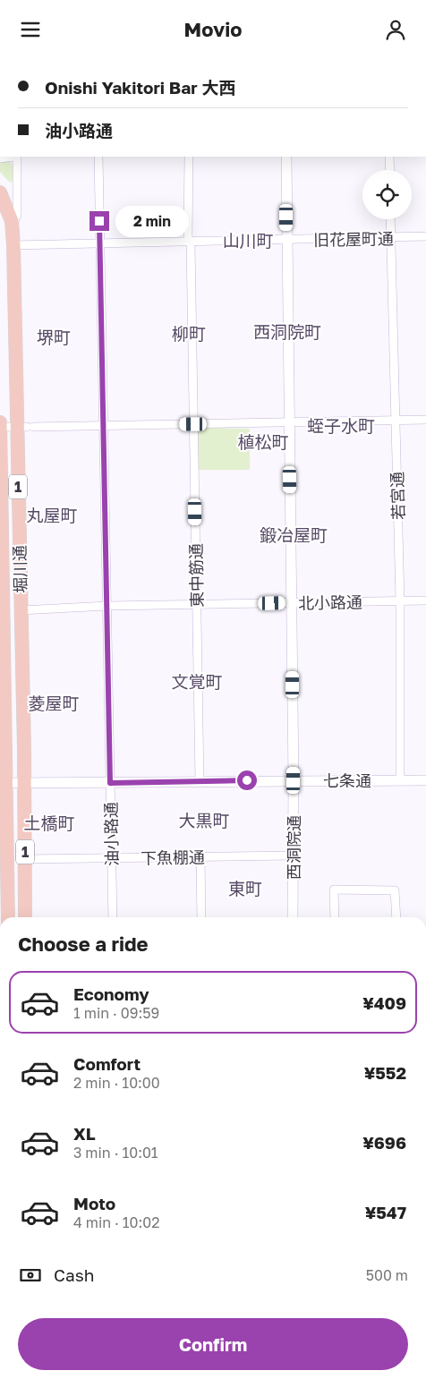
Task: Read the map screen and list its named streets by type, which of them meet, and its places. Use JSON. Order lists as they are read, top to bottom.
{
  "streets": {
    "highway": ["1", "堀川通"],
    "street": [
      "旧花屋町通",
      "若宮通",
      "東中筋通",
      "北小路通",
      "七条通",
      "油小路通",
      "西洞院通",
      "下魚棚通"
    ]
  },
  "crossings": [
    ["旧花屋町通", "若宮通"],
    ["旧花屋町通", "堀川通"],
    ["旧花屋町通", "東中筋通"],
    ["旧花屋町通", "油小路通"],
    ["旧花屋町通", "西洞院通"],
    ["若宮通", "北小路通"],
    ["若宮通", "七条通"],
    ["堀川通", "北小路通"],
    ["堀川通", "七条通"],
    ["堀川通", "下魚棚通"],
    ["東中筋通", "北小路通"],
    ["東中筋通", "七条通"],
    ["北小路通", "油小路通"],
    ["北小路通", "西洞院通"],
    ["七条通", "油小路通"],
    ["七条通", "西洞院通"],
    ["油小路通", "下魚棚通"],
    ["西洞院通", "下魚棚通"]
  ],
  "districts": [
    "山川町",
    "西洞院町",
    "柳町",
    "堺町",
    "蛭子水町",
    "植松町",
    "丸屋町",
    "鍛冶屋町",
    "文覚町",
    "菱屋町",
    "大黒町",
    "土橋町",
    "東町"
  ],
  "page": {
    "header": "Movio",
    "banner": ["Onishi Yakitori Bar 大西", "油小路通"],
    "bubble": "2 min",
    "heading": "Choose a ride",
    "list": [
      {
        "name": "Economy",
        "note": "1 min · 09:59",
        "value": "¥409"
      },
      {
        "name": "Comfort",
        "note": "2 min · 10:00",
        "value": "¥552"
      },
      {
        "name": "XL",
        "note": "3 min · 10:01",
        "value": "¥696"
      },
      {
        "name": "Moto",
        "note": "4 min · 10:02",
        "value": "¥547"
      }
    ],
    "pay": ["Cash", "500 m"],
    "buttons": "Confirm"
  }
}
